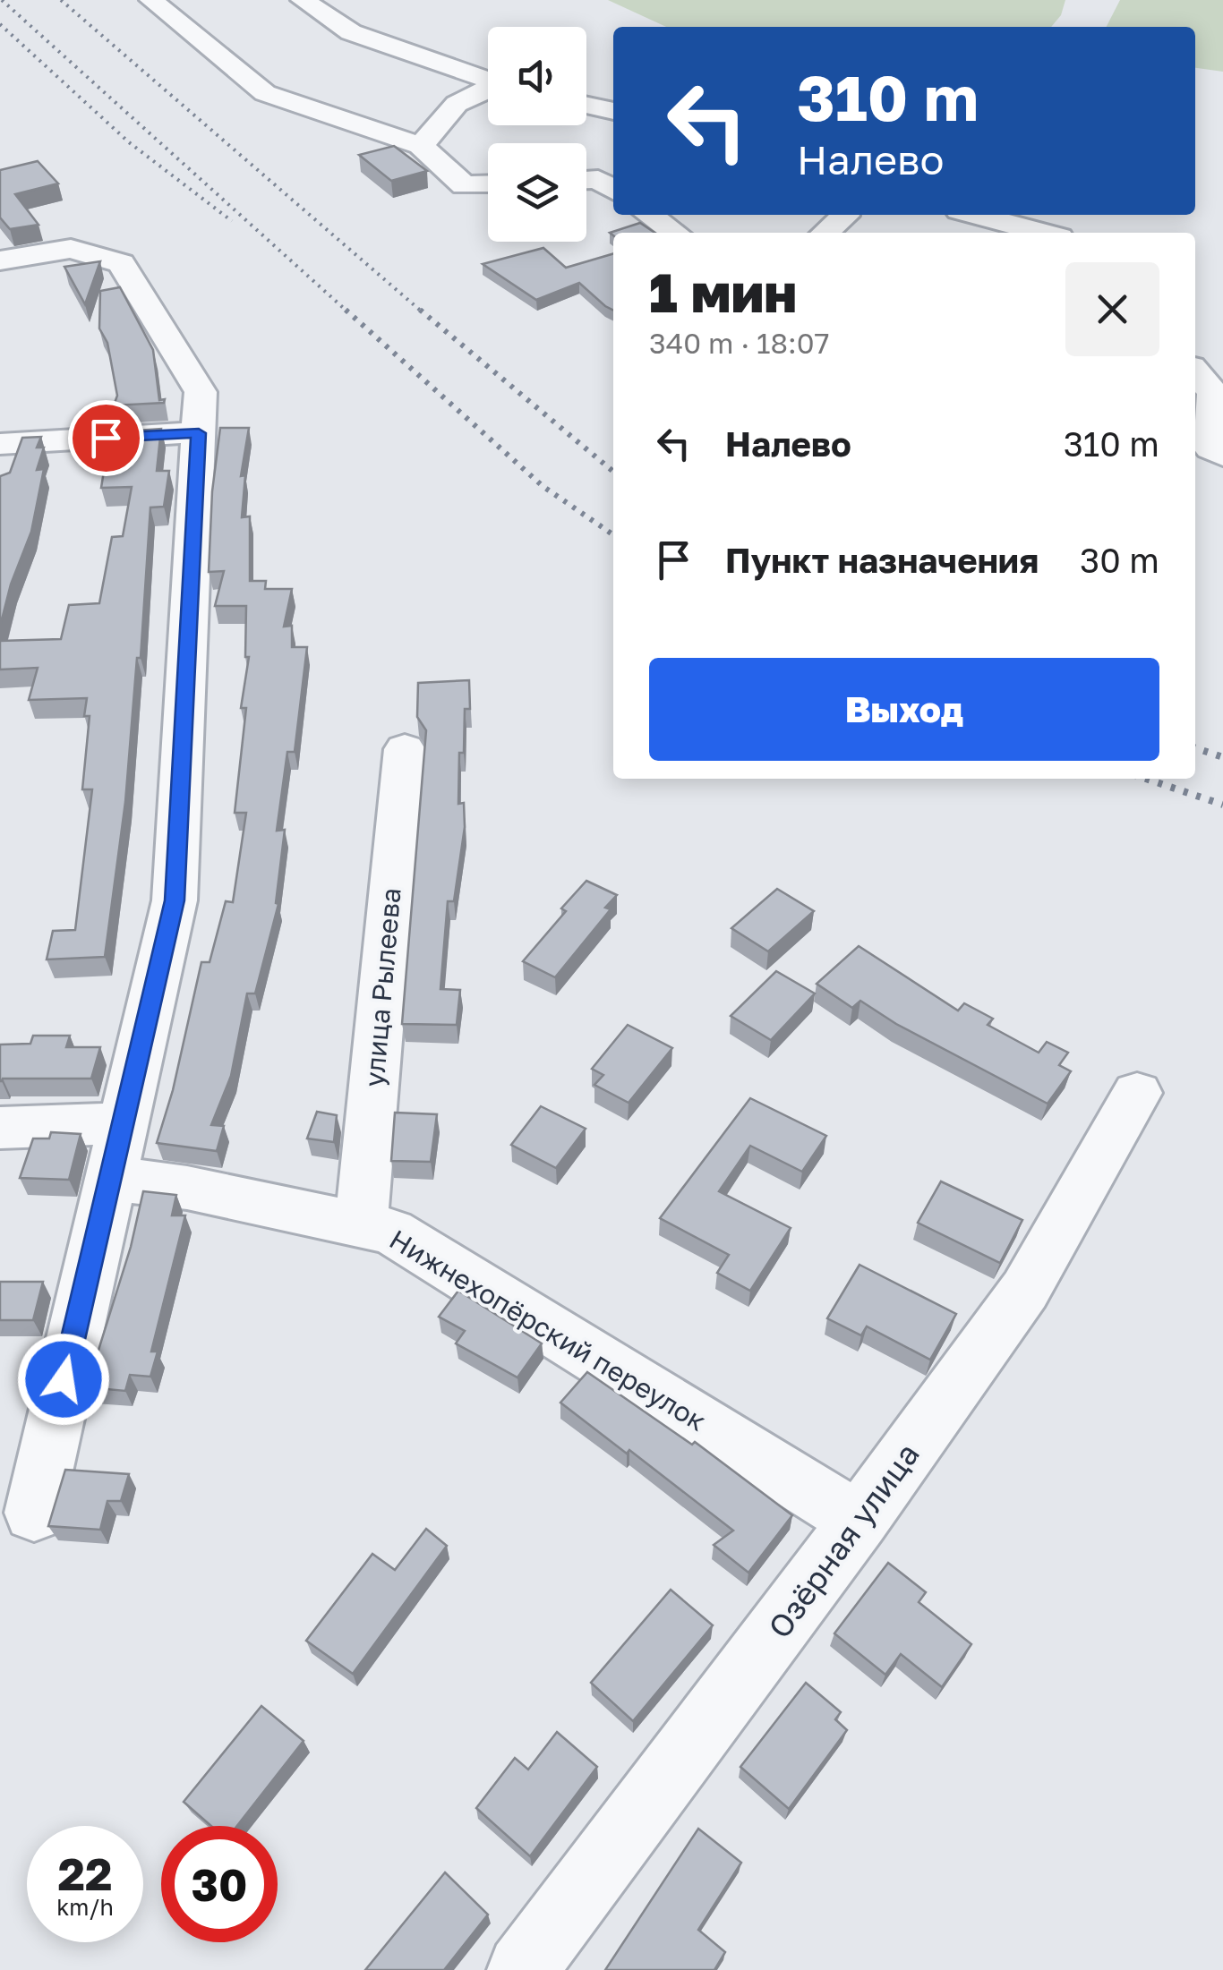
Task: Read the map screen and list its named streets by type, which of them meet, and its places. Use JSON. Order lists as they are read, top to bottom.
{
  "streets": {
    "street": ["улица Рылеева", "Нижнехопёрский переулок", "Озёрная улица"]
  },
  "crossings": [
    ["улица Рылеева", "Нижнехопёрский переулок"],
    ["Нижнехопёрский переулок", "Озёрная улица"]
  ],
  "page": {
    "turn": ["310 m", "Налево"],
    "heading": ["1 мин", "340 m · 18:07"],
    "list": [
      {
        "name": "Налево",
        "value": "310 m"
      },
      {
        "name": "Пункт назначения",
        "value": "30 m"
      }
    ],
    "buttons": "Выход",
    "speed": "22 km/h",
    "limit": "30"
  }
}
